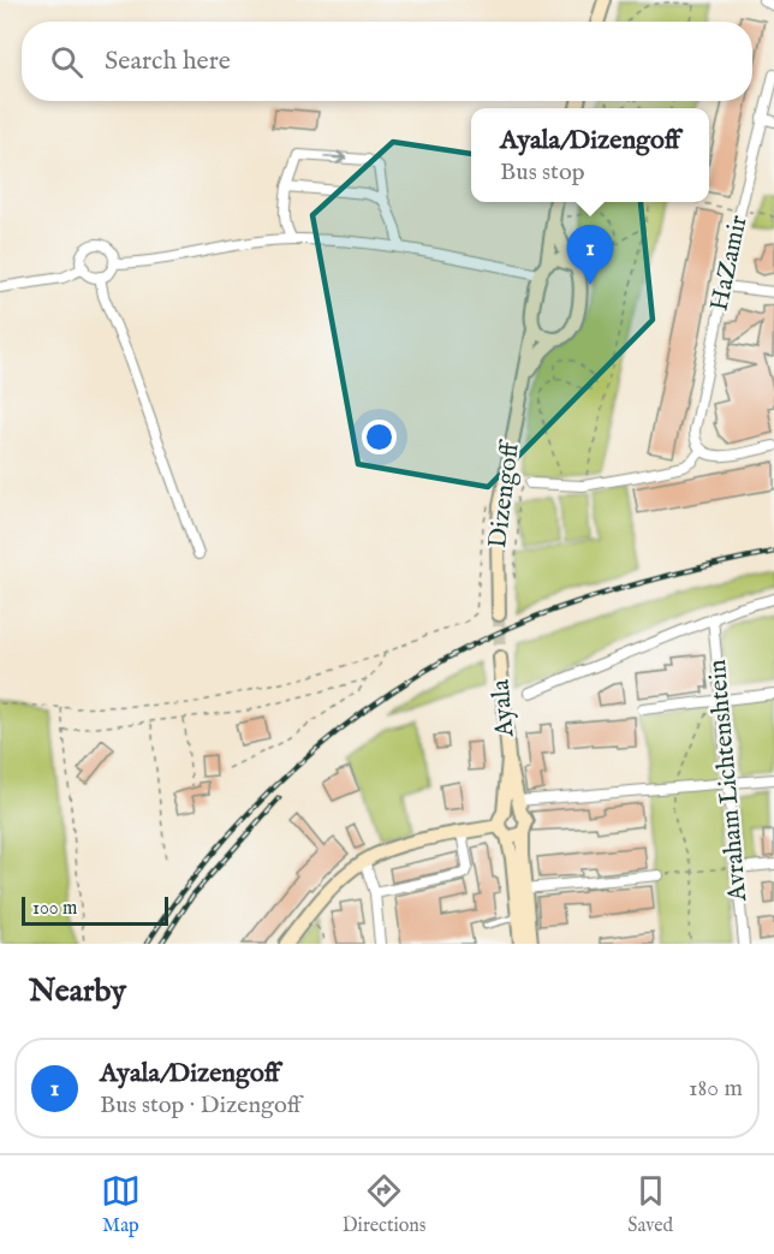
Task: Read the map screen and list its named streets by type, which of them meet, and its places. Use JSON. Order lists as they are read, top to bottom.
{
  "streets": {
    "street": [
      "HaZamir",
      "Dizengoff",
      "Ayala",
      "Avraham Lichtenshtein"
    ]
  },
  "scale_bar": "100 m",
  "page": {
    "search": "Search here",
    "popup": ["Ayala/Dizengoff", "Bus stop"],
    "pins": "1",
    "scale": "100 m",
    "heading": "Nearby",
    "list": [
      {
        "mark": "1",
        "name": "Ayala/Dizengoff",
        "note": "Bus stop · Dizengoff",
        "value": "180 m"
      }
    ],
    "nav": ["Map", "Directions", "Saved"]
  }
}
